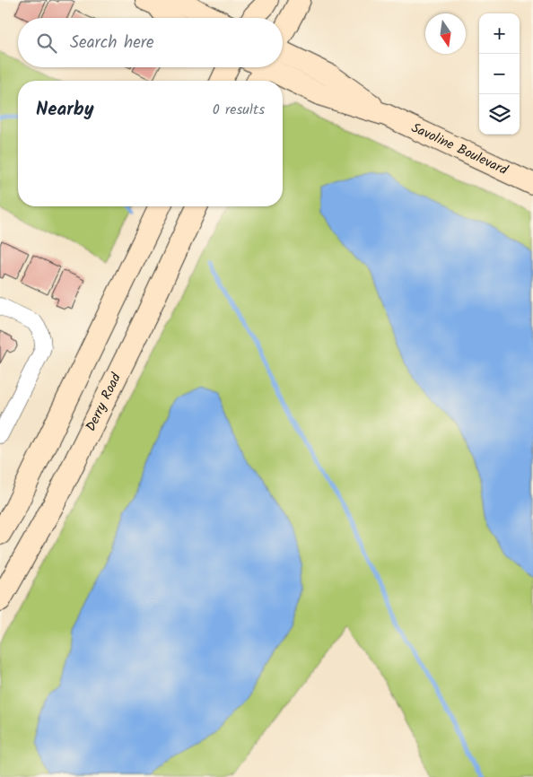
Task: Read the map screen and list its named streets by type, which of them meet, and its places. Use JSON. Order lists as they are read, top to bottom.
{
  "streets": {
    "main road": ["Savoline Boulevard", "Derry Road"]
  },
  "north": "bottom",
  "page": {
    "map_buttons": ["+", "−"],
    "search": "Search here",
    "heading": ["Nearby", "0 results"]
  }
}
